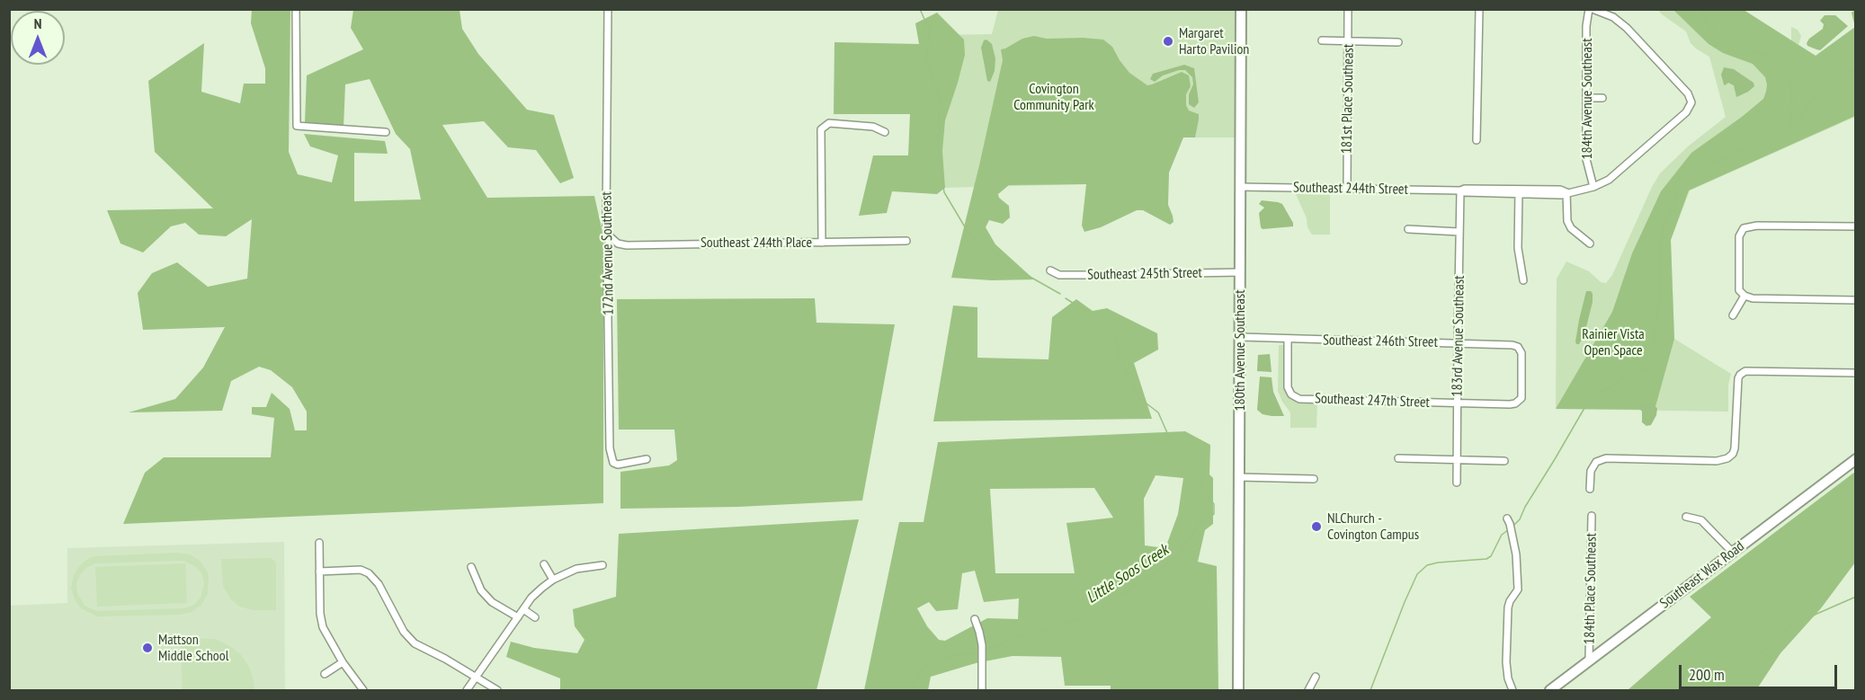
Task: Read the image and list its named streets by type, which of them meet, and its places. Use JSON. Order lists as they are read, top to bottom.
{
  "streets": {
    "street": [
      "181st Place Southeast",
      "184th Avenue Southeast",
      "Southeast 244th Street",
      "Southeast 244th Place",
      "172nd Avenue Southeast",
      "Southeast 245th Street",
      "183rd Avenue Southeast",
      "Southeast 246th Street",
      "180th Avenue Southeast",
      "Southeast 247th Street",
      "Southeast Wax Road",
      "184th Place Southeast"
    ]
  },
  "crossings": [
    ["181st Place Southeast", "Southeast 244th Street"],
    ["184th Avenue Southeast", "Southeast 244th Street"],
    ["Southeast 244th Street", "183rd Avenue Southeast"],
    ["Southeast 244th Street", "180th Avenue Southeast"],
    ["Southeast 244th Place", "172nd Avenue Southeast"],
    ["Southeast 245th Street", "180th Avenue Southeast"],
    ["183rd Avenue Southeast", "Southeast 246th Street"],
    ["183rd Avenue Southeast", "Southeast 247th Street"],
    ["Southeast 246th Street", "180th Avenue Southeast"],
    ["Southeast 246th Street", "Southeast 247th Street"],
    ["Southeast Wax Road", "184th Place Southeast"]
  ],
  "water": ["Little Soos Creek"],
  "parks": ["Covington Community Park", "Rainier Vista Open Space"],
  "places": ["Margaret Harto Pavilion", "NLChurch - Covington Campus", "Mattson Middle School"],
  "scale_bar": "200 m",
  "north": "top"
}
